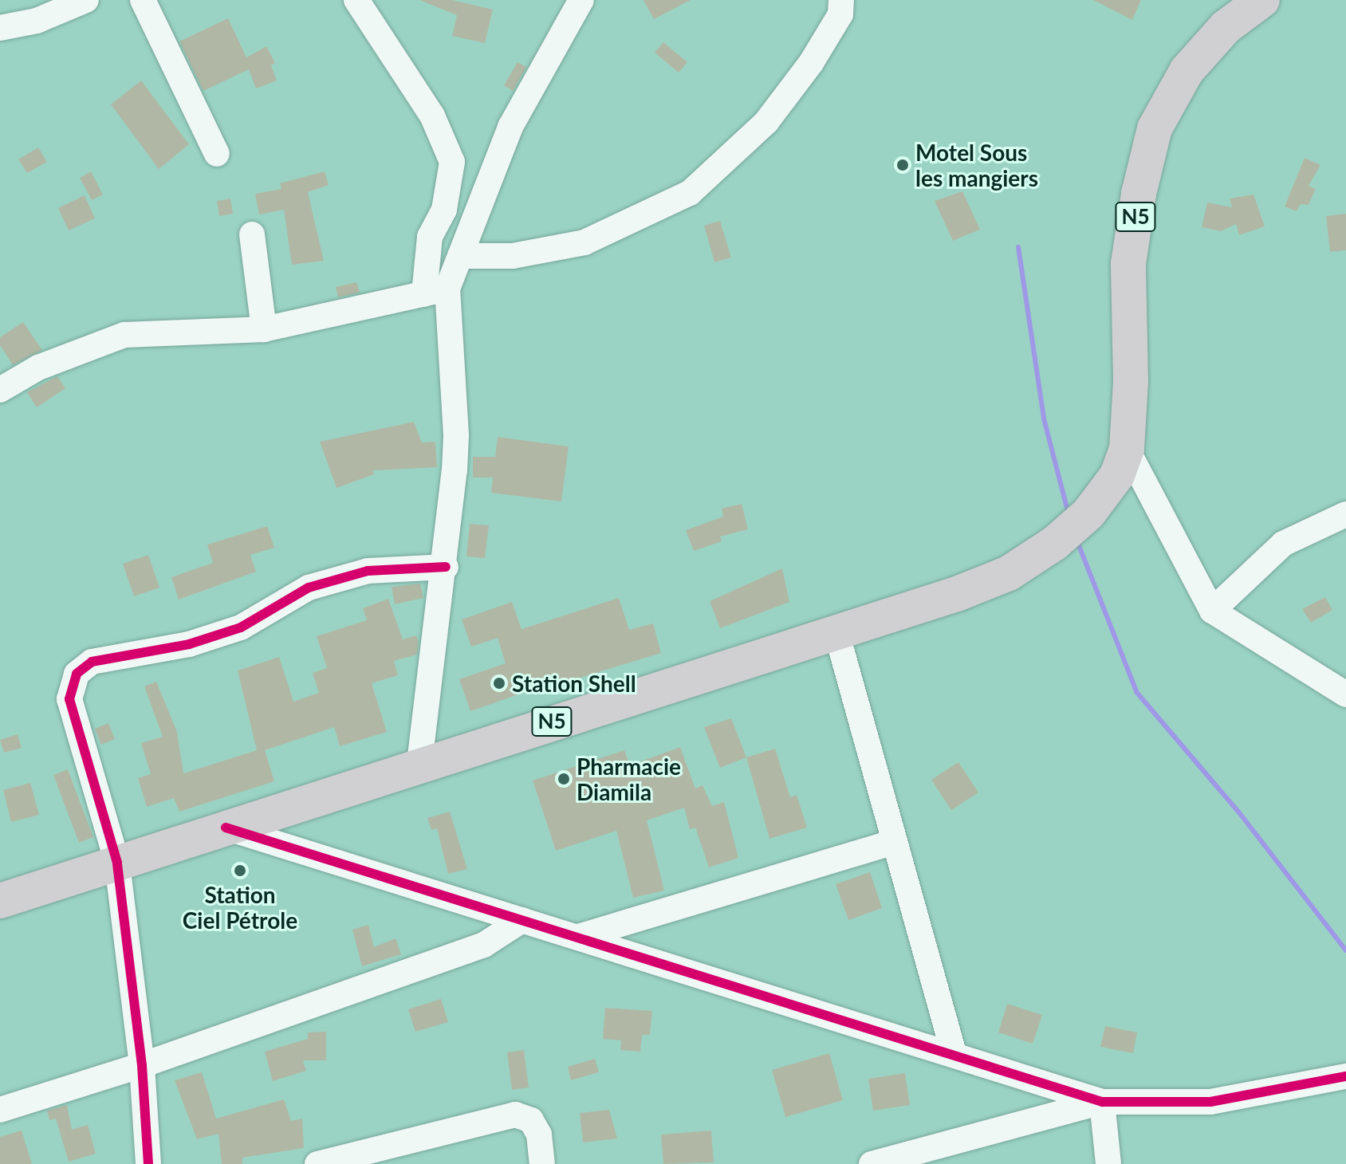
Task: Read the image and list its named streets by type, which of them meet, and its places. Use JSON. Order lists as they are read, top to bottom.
{
  "streets": {
    "highway": ["N5"]
  },
  "places": [
    "Motel Sous les mangiers",
    "Station Shell",
    "Pharmacie Diamila",
    "Station Ciel Pétrole"
  ]
}
